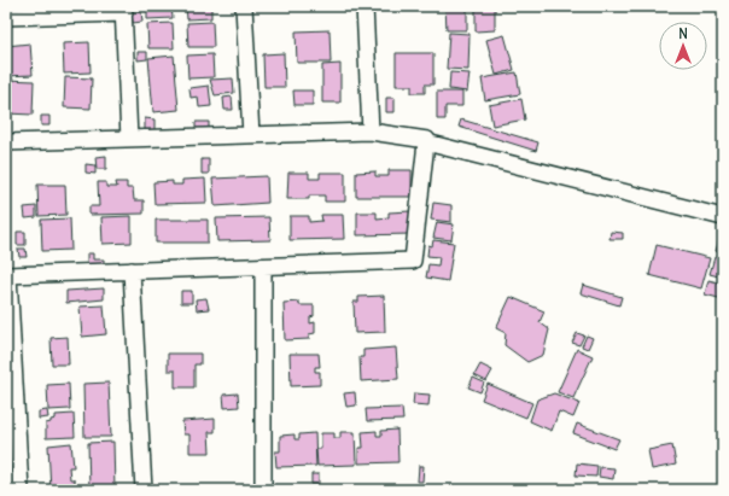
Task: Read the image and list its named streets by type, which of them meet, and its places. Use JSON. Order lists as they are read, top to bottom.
{
  "north": "top"
}
